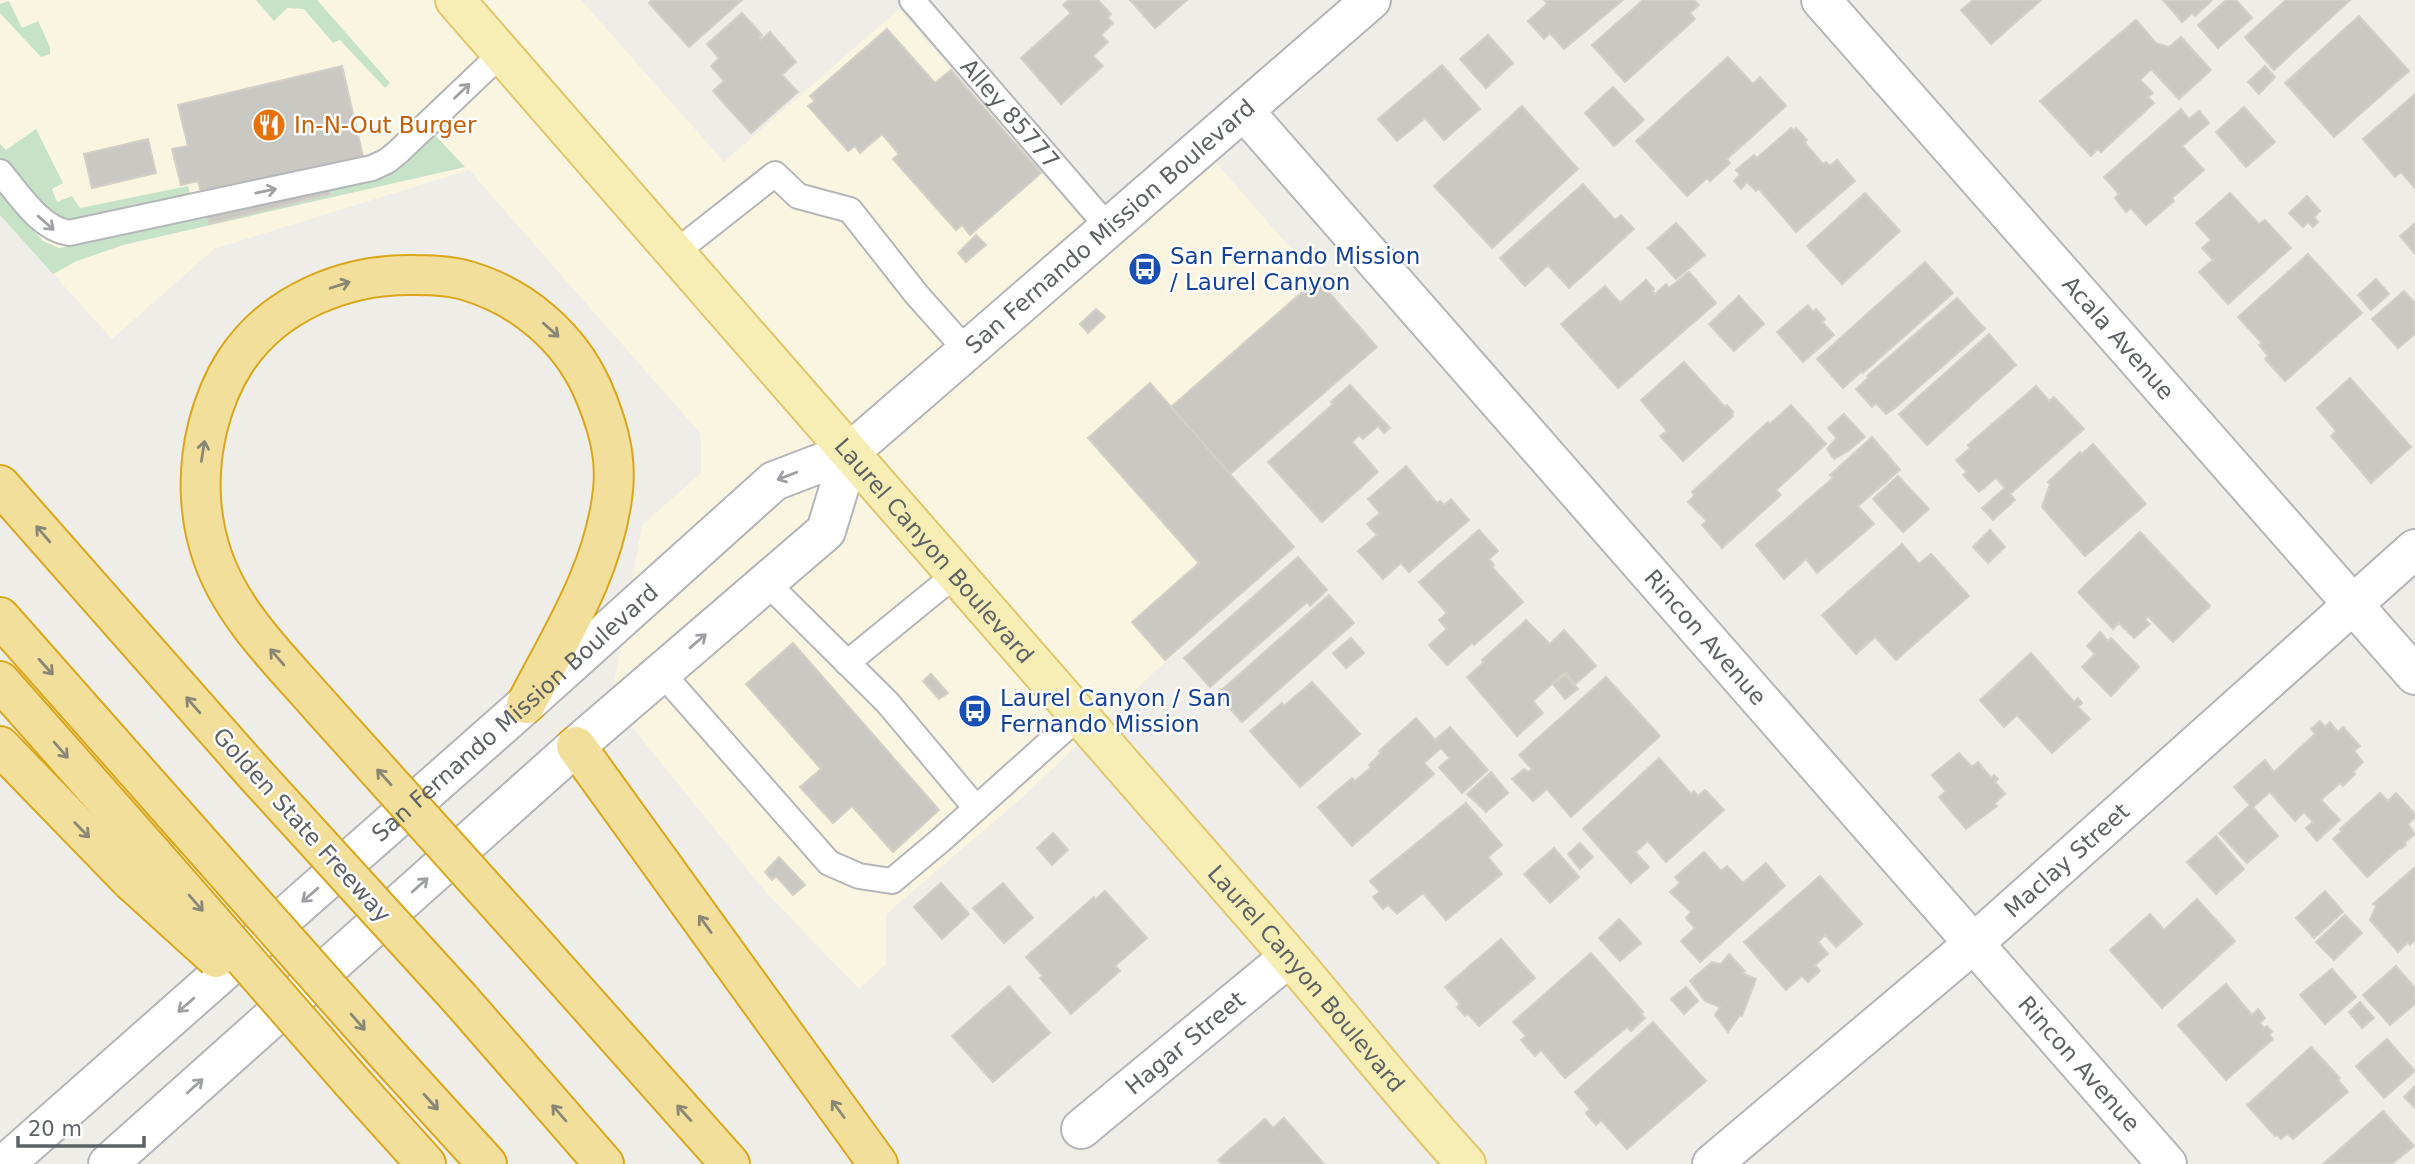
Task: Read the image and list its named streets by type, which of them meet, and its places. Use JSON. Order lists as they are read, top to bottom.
{
  "streets": {
    "highway": ["Golden State Freeway"],
    "main road": ["Laurel Canyon Boulevard"],
    "street": [
      "San Fernando Mission Boulevard",
      "Acala Avenue",
      "Rincon Avenue",
      "Maclay Street",
      "Hagar Street"
    ],
    "lane": ["Alley 85777"]
  },
  "crossings": [
    ["Alley 85777", "San Fernando Mission Boulevard"],
    ["San Fernando Mission Boulevard", "Laurel Canyon Boulevard"],
    ["San Fernando Mission Boulevard", "Rincon Avenue"],
    ["Acala Avenue", "Maclay Street"],
    ["Laurel Canyon Boulevard", "Hagar Street"],
    ["Rincon Avenue", "Maclay Street"]
  ],
  "places": {
    "restaurant": ["In-N-Out Burger"],
    "bus stop": ["San Fernando Mission / Laurel Canyon", "Laurel Canyon / San Fernando Mission"]
  },
  "scale_bar": "20 m"
}
